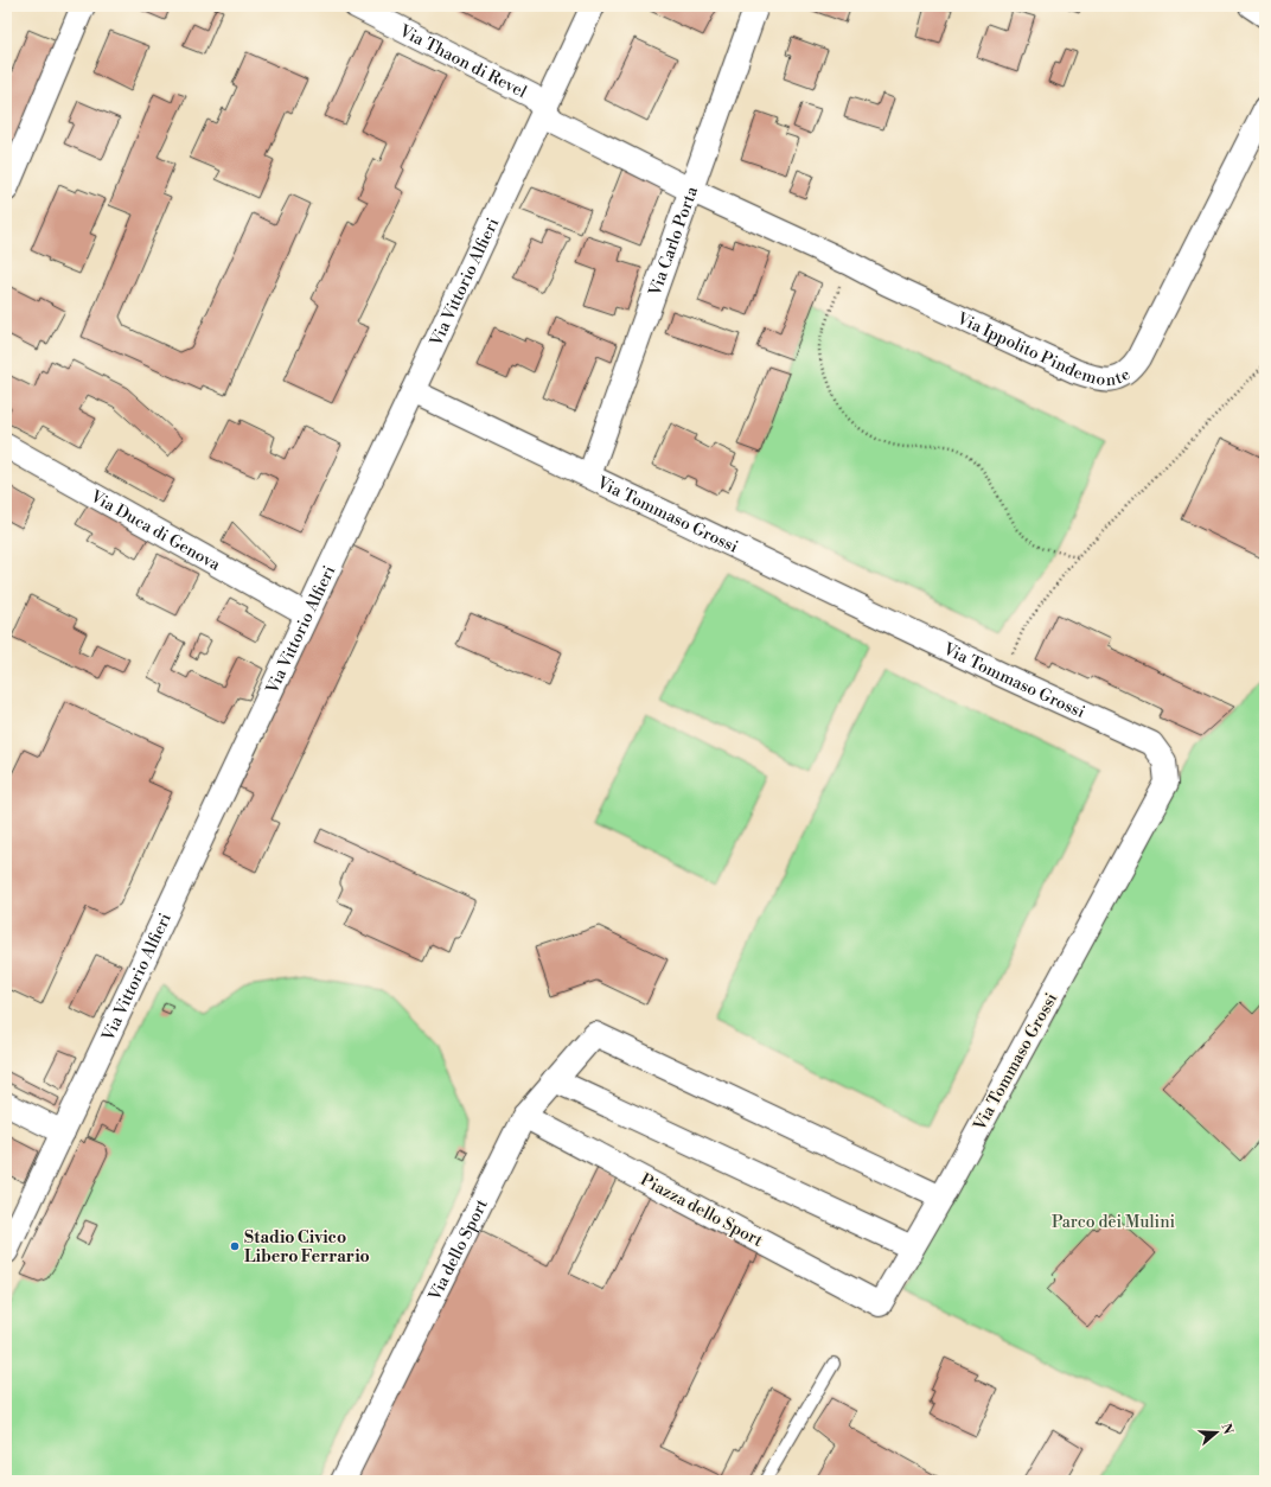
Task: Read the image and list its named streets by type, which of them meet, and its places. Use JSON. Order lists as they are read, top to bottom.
{
  "streets": {
    "street": [
      "Via Thaon di Revel",
      "Via Carlo Porta",
      "Via Vittorio Alfieri",
      "Via Ippolito Pindemonte",
      "Via Tommaso Grossi",
      "Via Duca di Genova",
      "Piazza dello Sport",
      "Via dello Sport"
    ]
  },
  "crossings": [
    ["Via Thaon di Revel", "Via Carlo Porta"],
    ["Via Thaon di Revel", "Via Vittorio Alfieri"],
    ["Via Thaon di Revel", "Via Ippolito Pindemonte"],
    ["Via Carlo Porta", "Via Ippolito Pindemonte"],
    ["Via Carlo Porta", "Via Tommaso Grossi"],
    ["Via Vittorio Alfieri", "Via Tommaso Grossi"],
    ["Via Vittorio Alfieri", "Via Duca di Genova"],
    ["Via Tommaso Grossi", "Via dello Sport"],
    ["Piazza dello Sport", "Via dello Sport"]
  ],
  "parks": ["Parco dei Mulini"],
  "places": ["Stadio Civico Libero Ferrario"],
  "north": "right"
}
